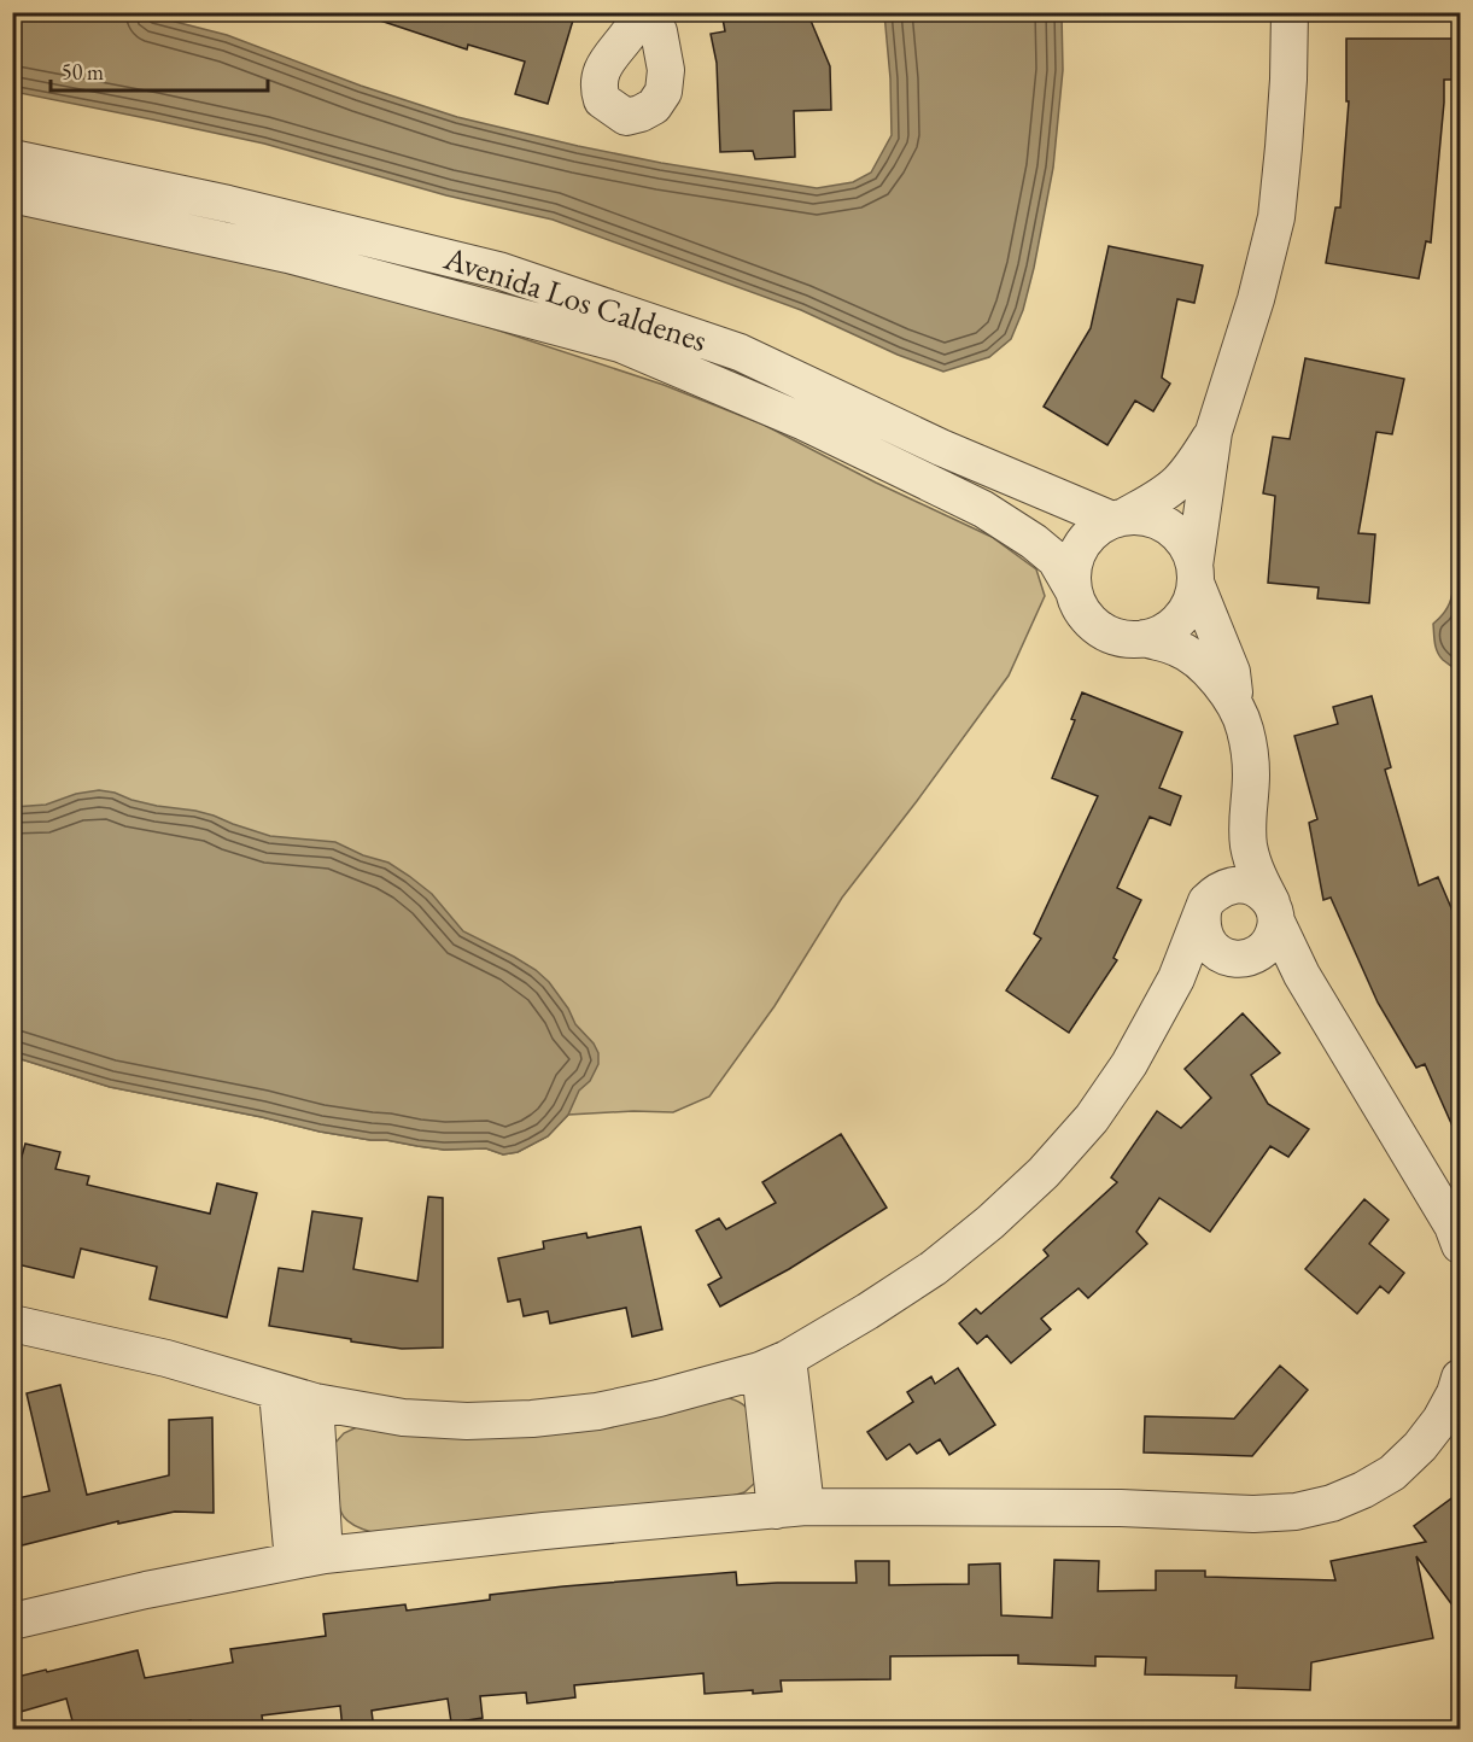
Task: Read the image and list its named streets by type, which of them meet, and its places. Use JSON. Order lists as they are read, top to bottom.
{
  "streets": {
    "street": ["Avenida Los Caldenes"]
  },
  "scale_bar": "50 m"
}
